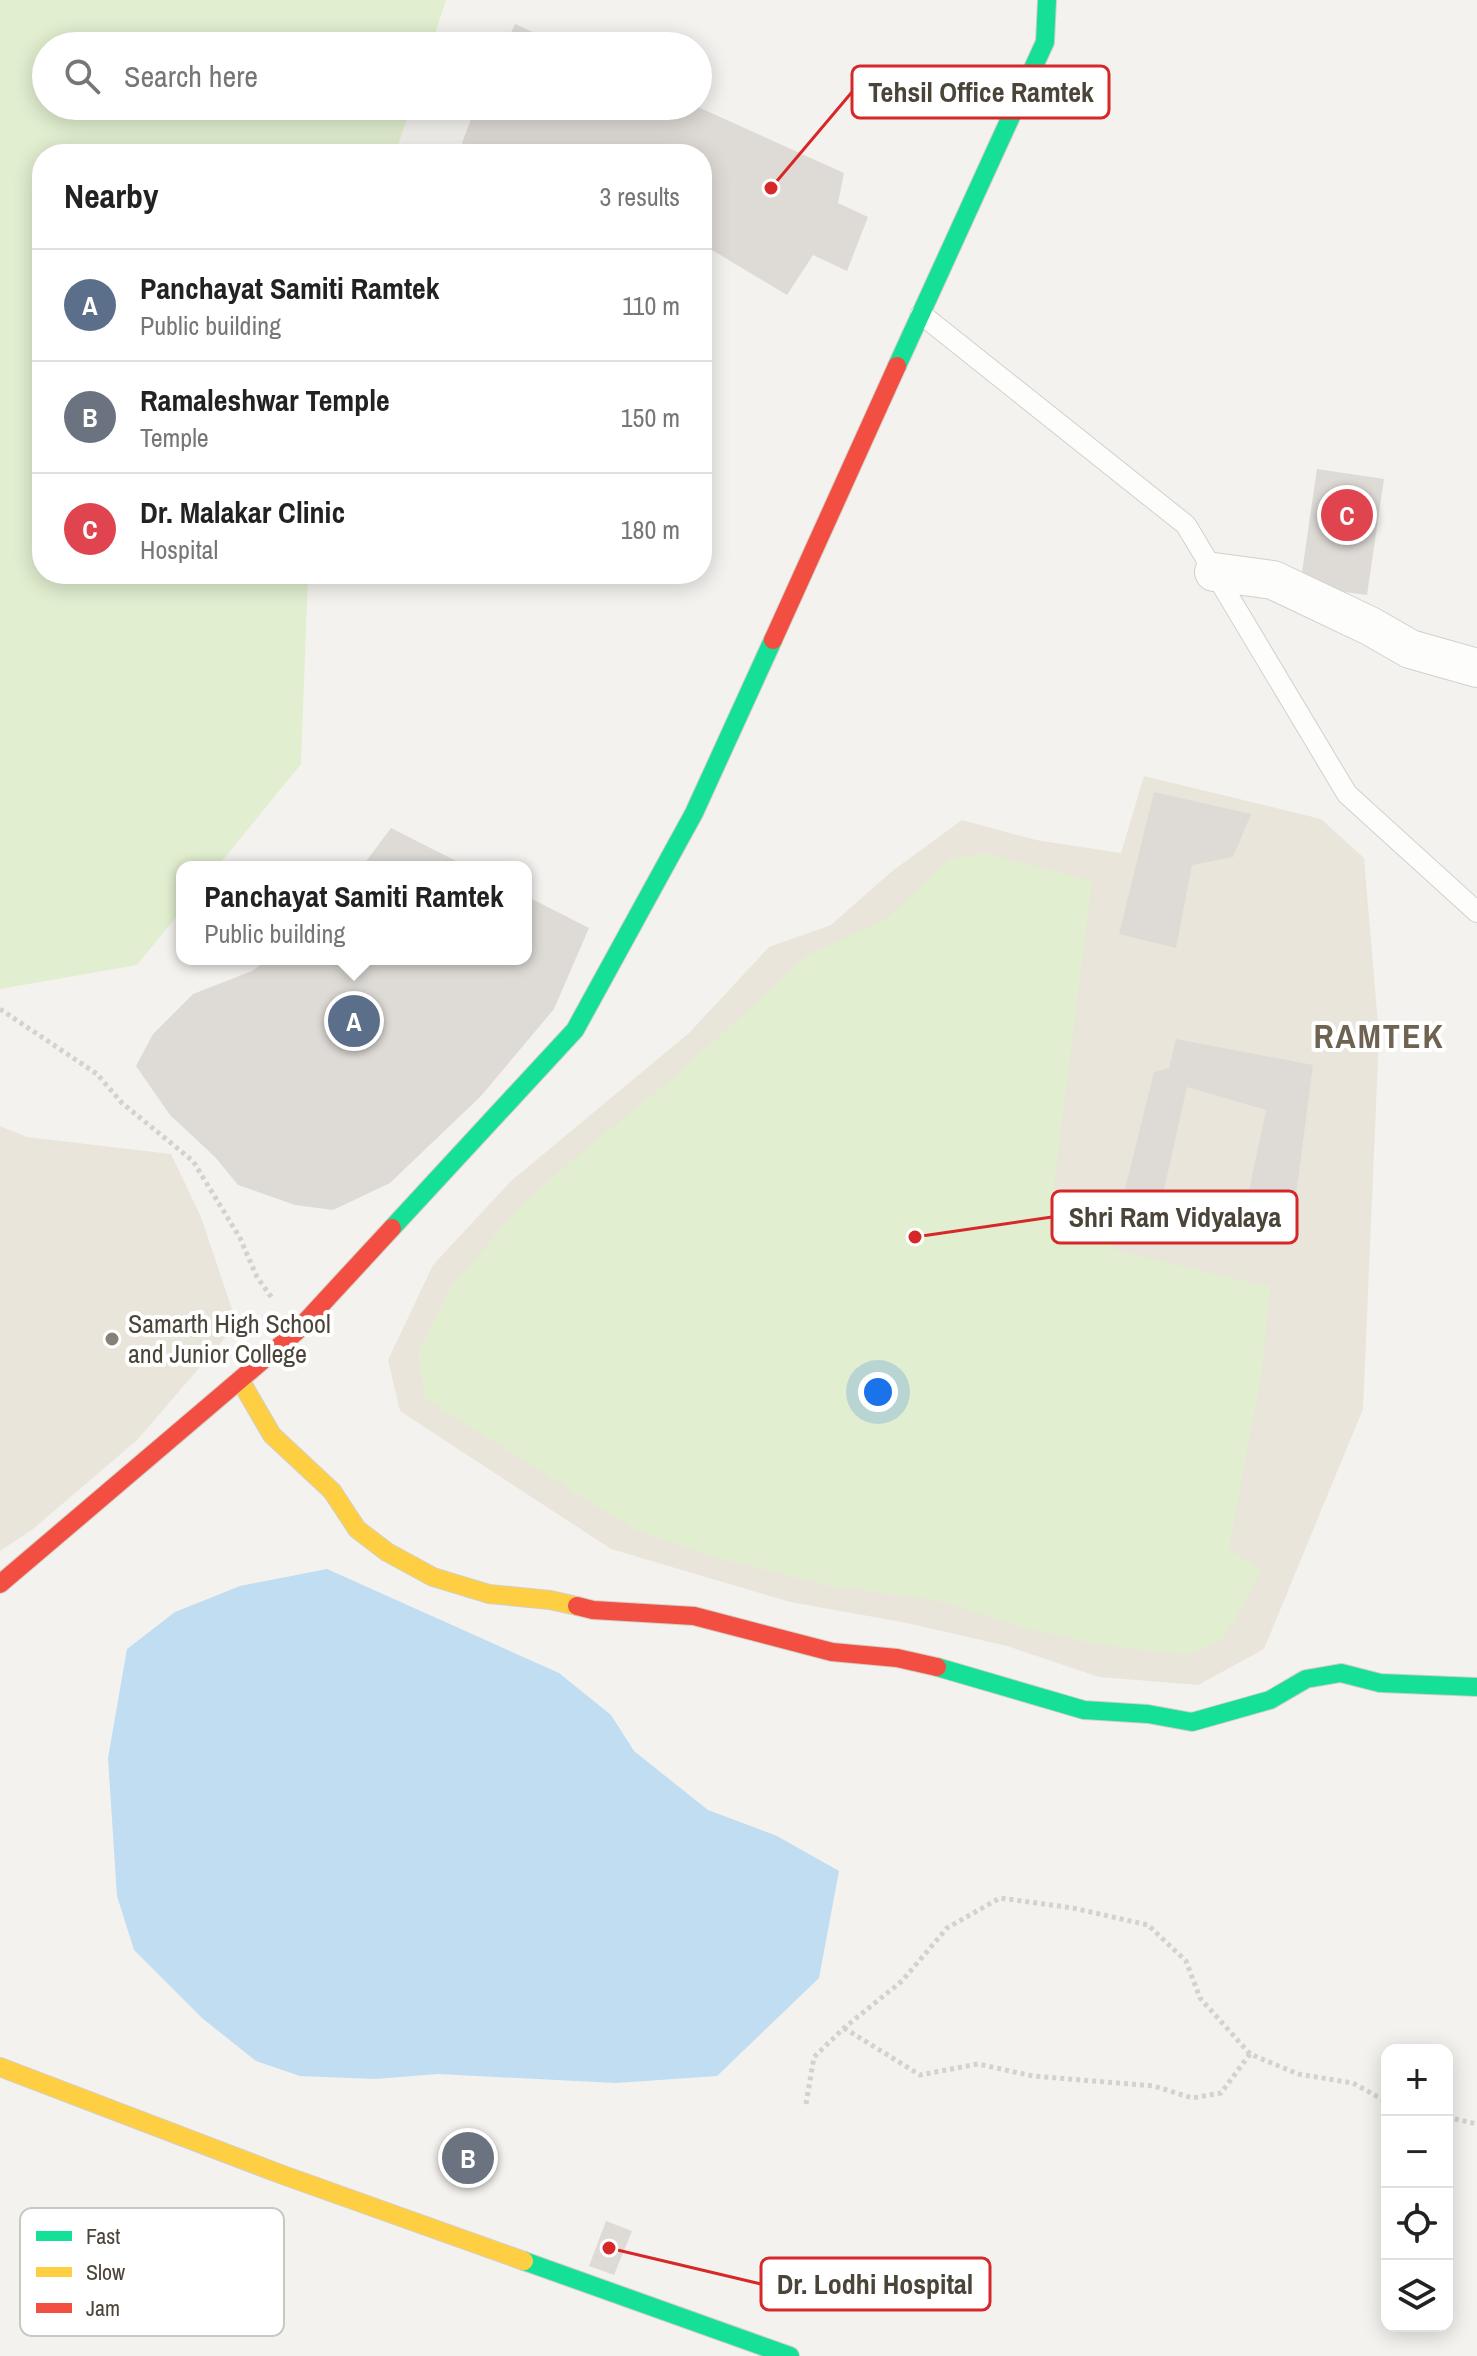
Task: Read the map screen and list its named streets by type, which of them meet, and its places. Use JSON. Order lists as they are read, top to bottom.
{
  "districts": ["RAMTEK"],
  "places": [
    "Tehsil Office Ramtek",
    "Shri Ram Vidyalaya",
    "Samarth High School and Junior College",
    "Dr. Lodhi Hospital"
  ],
  "legend": ["Fast", "Slow", "Jam"],
  "page": {
    "search": "Search here",
    "heading": ["Nearby", "3 results"],
    "list": [
      {
        "mark": "A",
        "name": "Panchayat Samiti Ramtek",
        "note": "Public building",
        "value": "110 m"
      },
      {
        "mark": "B",
        "name": "Ramaleshwar Temple",
        "note": "Temple",
        "value": "150 m"
      },
      {
        "mark": "C",
        "name": "Dr. Malakar Clinic",
        "note": "Hospital",
        "value": "180 m"
      }
    ],
    "pins": ["C", "A", "B"],
    "popup": ["Panchayat Samiti Ramtek", "Public building"],
    "map_buttons": ["+", "−"]
  }
}
